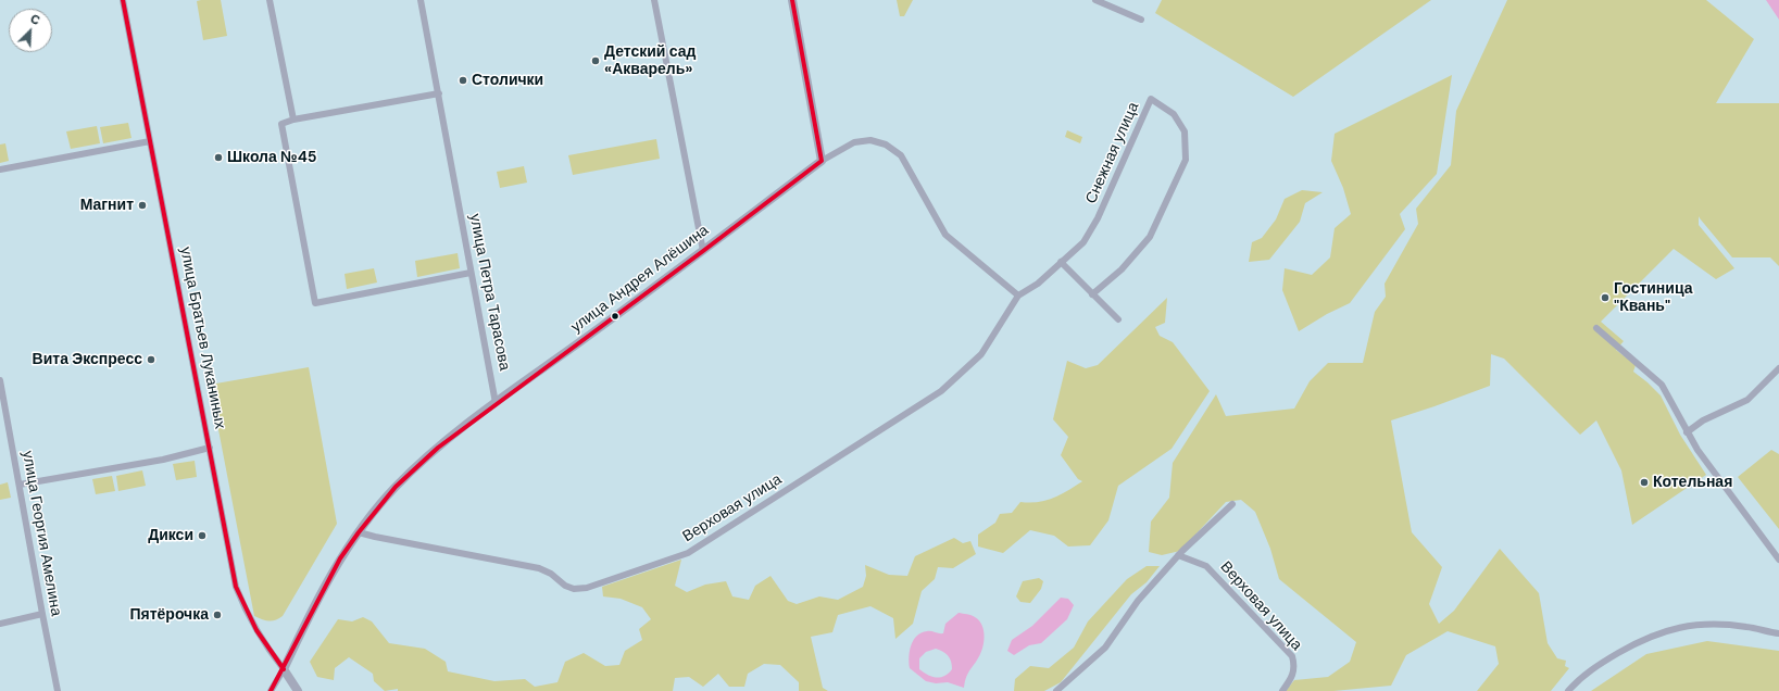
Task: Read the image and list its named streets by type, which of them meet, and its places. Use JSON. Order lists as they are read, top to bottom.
{
  "streets": {
    "street": [
      "Снежная улица",
      "улица Андрея Алёшина",
      "улица Петра Тарасова",
      "улица Братьев Луканиных",
      "Верховая улица",
      "улица Георгия Амелина"
    ]
  },
  "crossings": [
    ["Снежная улица", "Верховая улица"],
    ["улица Андрея Алёшина", "улица Петра Тарасова"]
  ],
  "places": [
    "Детский сад «Акварель»",
    "Столички",
    "Школа №45",
    "Магнит",
    "Гостиница \"Квань\"",
    "Вита Экспресс",
    "Котельная",
    "Дикси",
    "Пятёрочка"
  ],
  "north": "top right"
}
